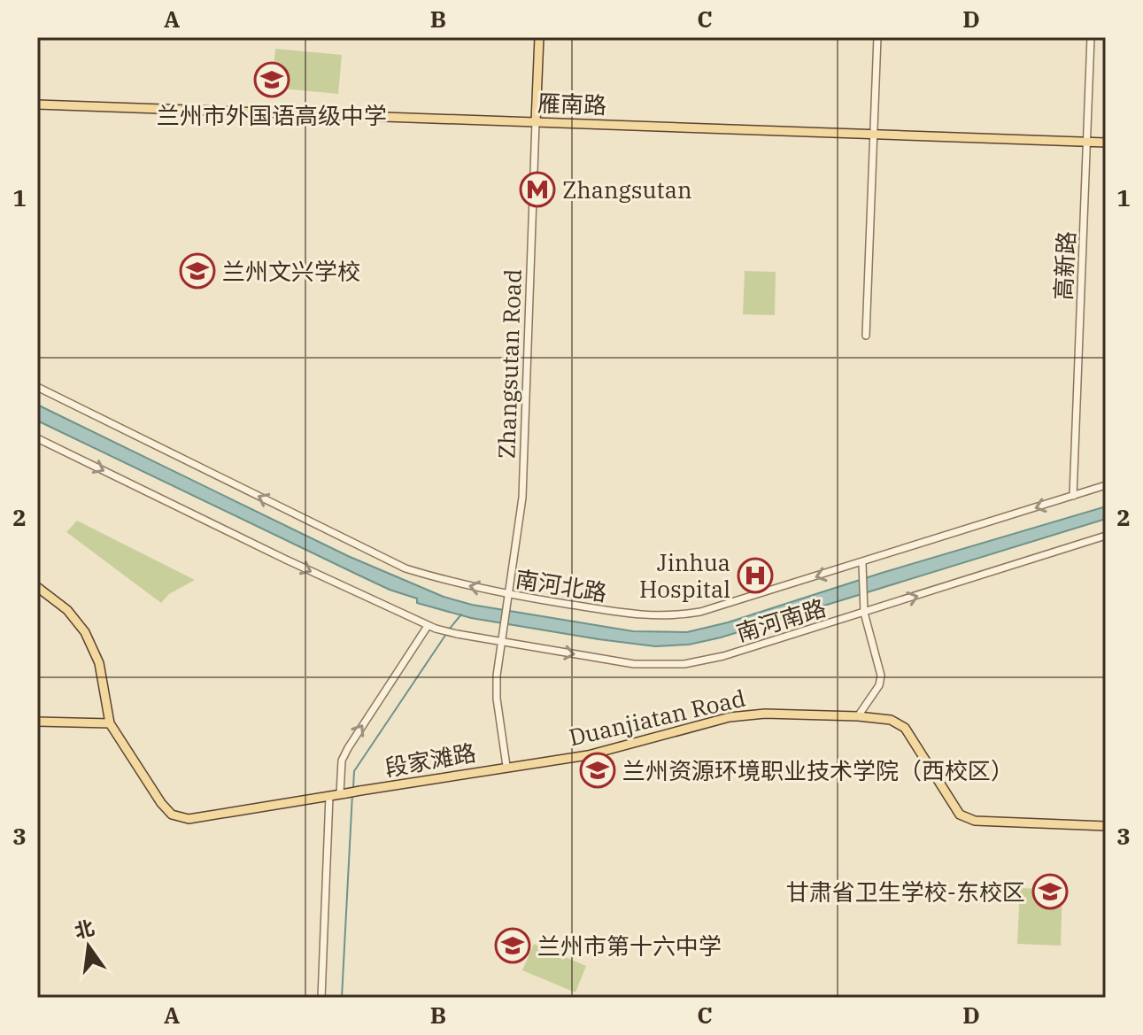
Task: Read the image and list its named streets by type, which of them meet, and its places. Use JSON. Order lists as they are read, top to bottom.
{
  "streets": {
    "main road": ["雁南路", "Duanjiatan Road", "段家滩路"],
    "street": [
      "高新路",
      "Zhangsutan Road",
      "南河北路",
      "南河南路"
    ]
  },
  "crossings": [
    ["雁南路", "高新路"],
    ["雁南路", "Zhangsutan Road"],
    ["高新路", "南河北路"],
    ["Zhangsutan Road", "南河北路"],
    ["Zhangsutan Road", "南河南路"],
    ["Duanjiatan Road", "段家滩路"]
  ],
  "one_way": ["南河南路"],
  "places": {
    "school or university": [
      "兰州市外国语高级中学",
      "兰州文兴学校",
      "兰州资源环境职业技术学院（西校区）",
      "甘肃省卫生学校-东校区",
      "兰州市第十六中学"
    ],
    "metro station": ["Zhangsutan"],
    "hospital": ["Jinhua Hospital"]
  },
  "north": "top",
  "grid": {
    "columns": [
      "A",
      "B",
      "C",
      "D"
    ],
    "rows": ["1", "2", "3"]
  }
}
